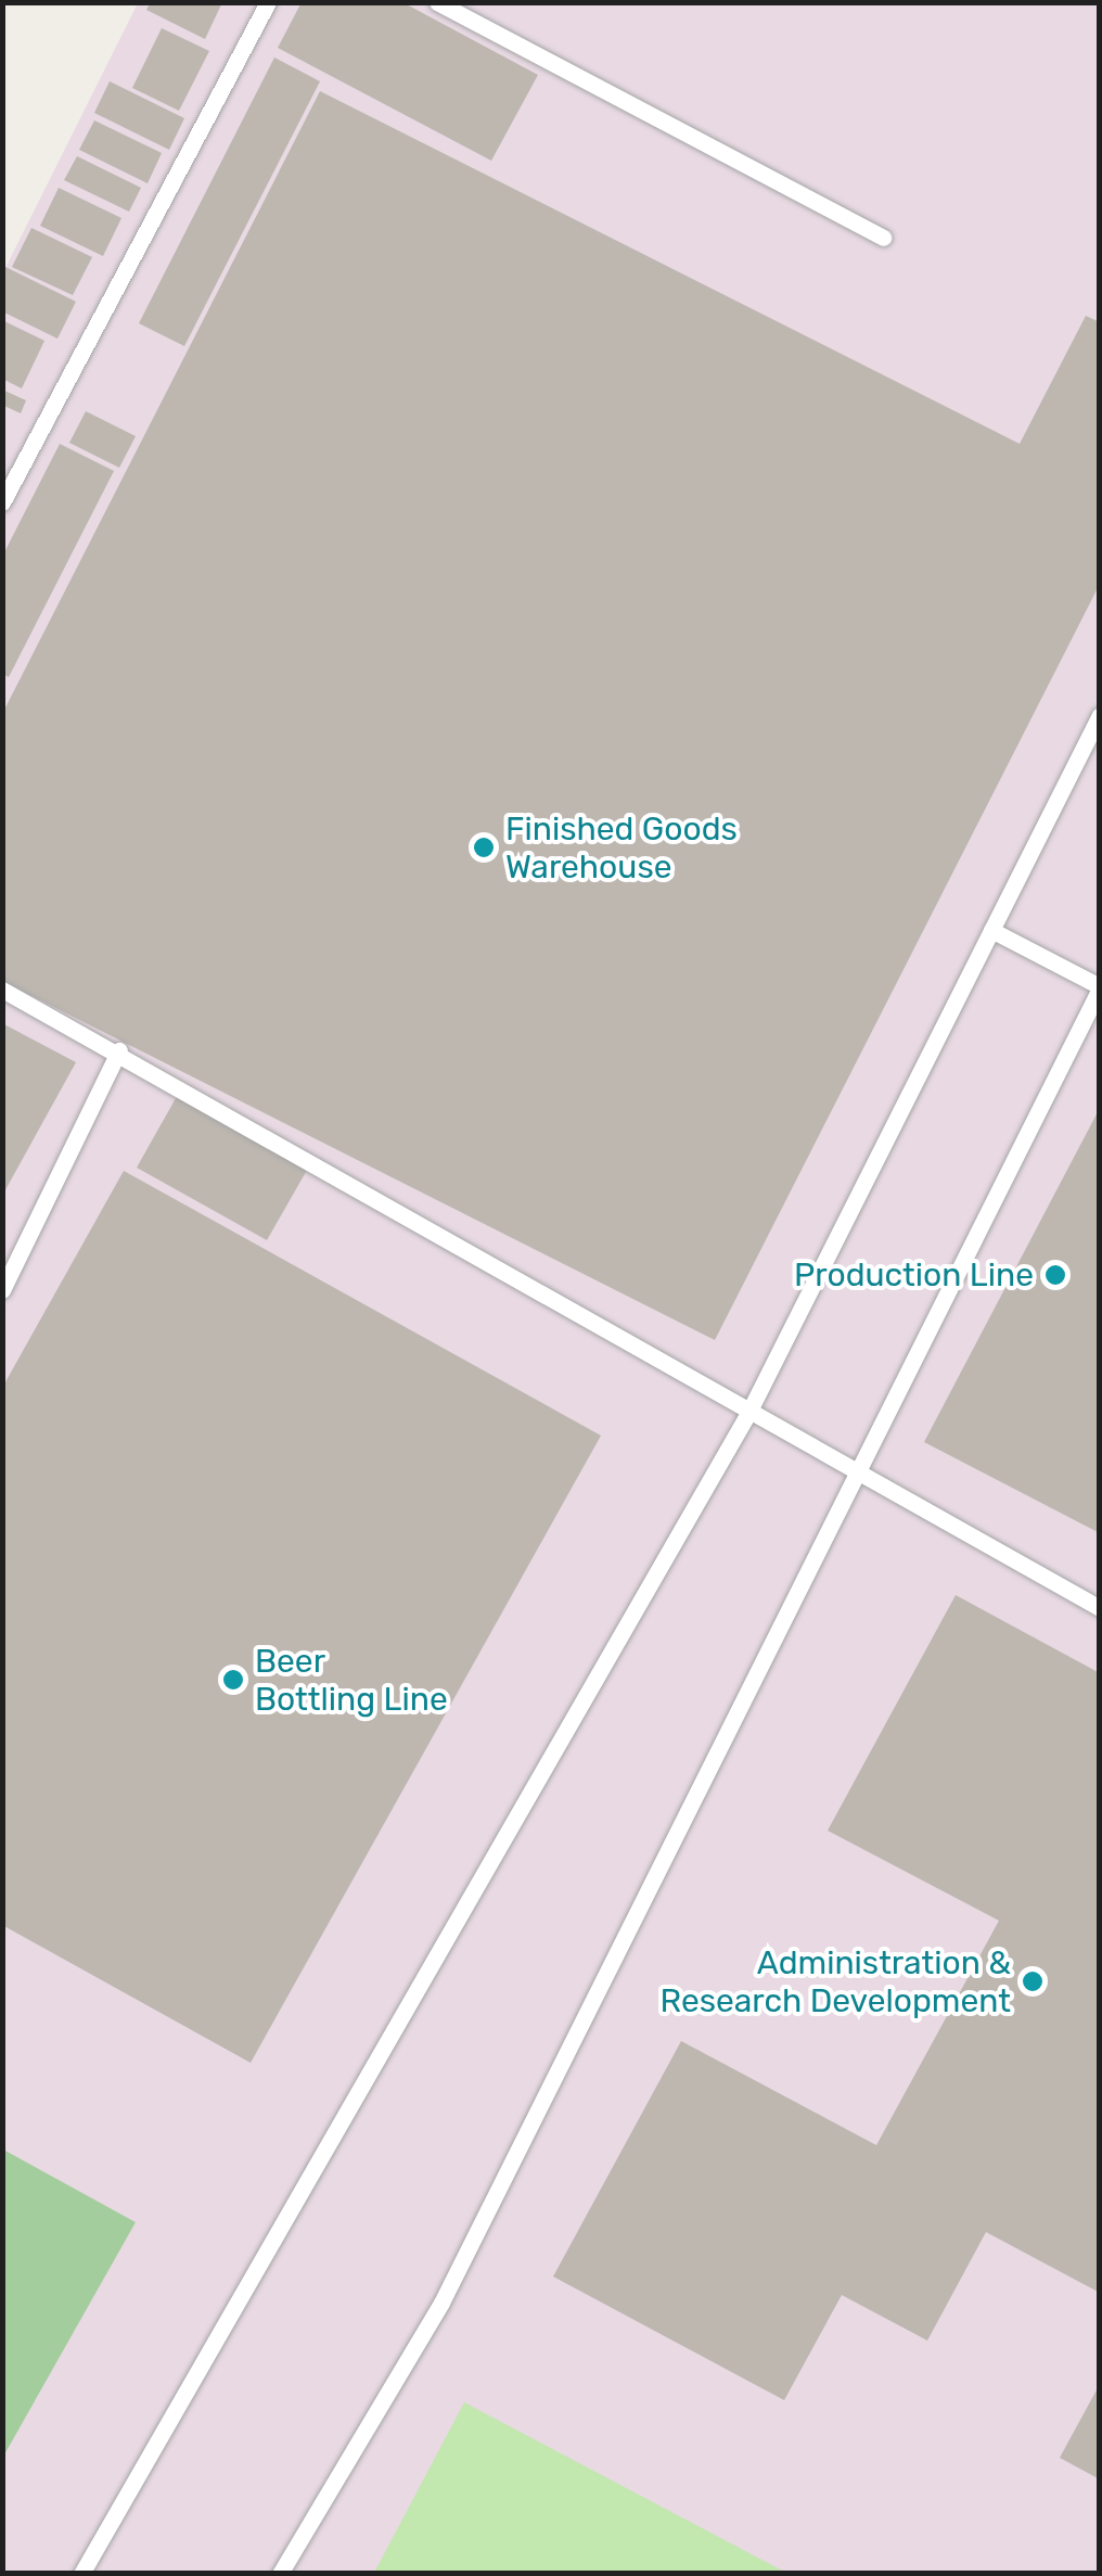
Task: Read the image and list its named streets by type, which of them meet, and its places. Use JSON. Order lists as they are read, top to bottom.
{
  "places": [
    "Finished Goods Warehouse",
    "Production Line",
    "Beer Bottling Line",
    "Administration & Research Development"
  ]
}
